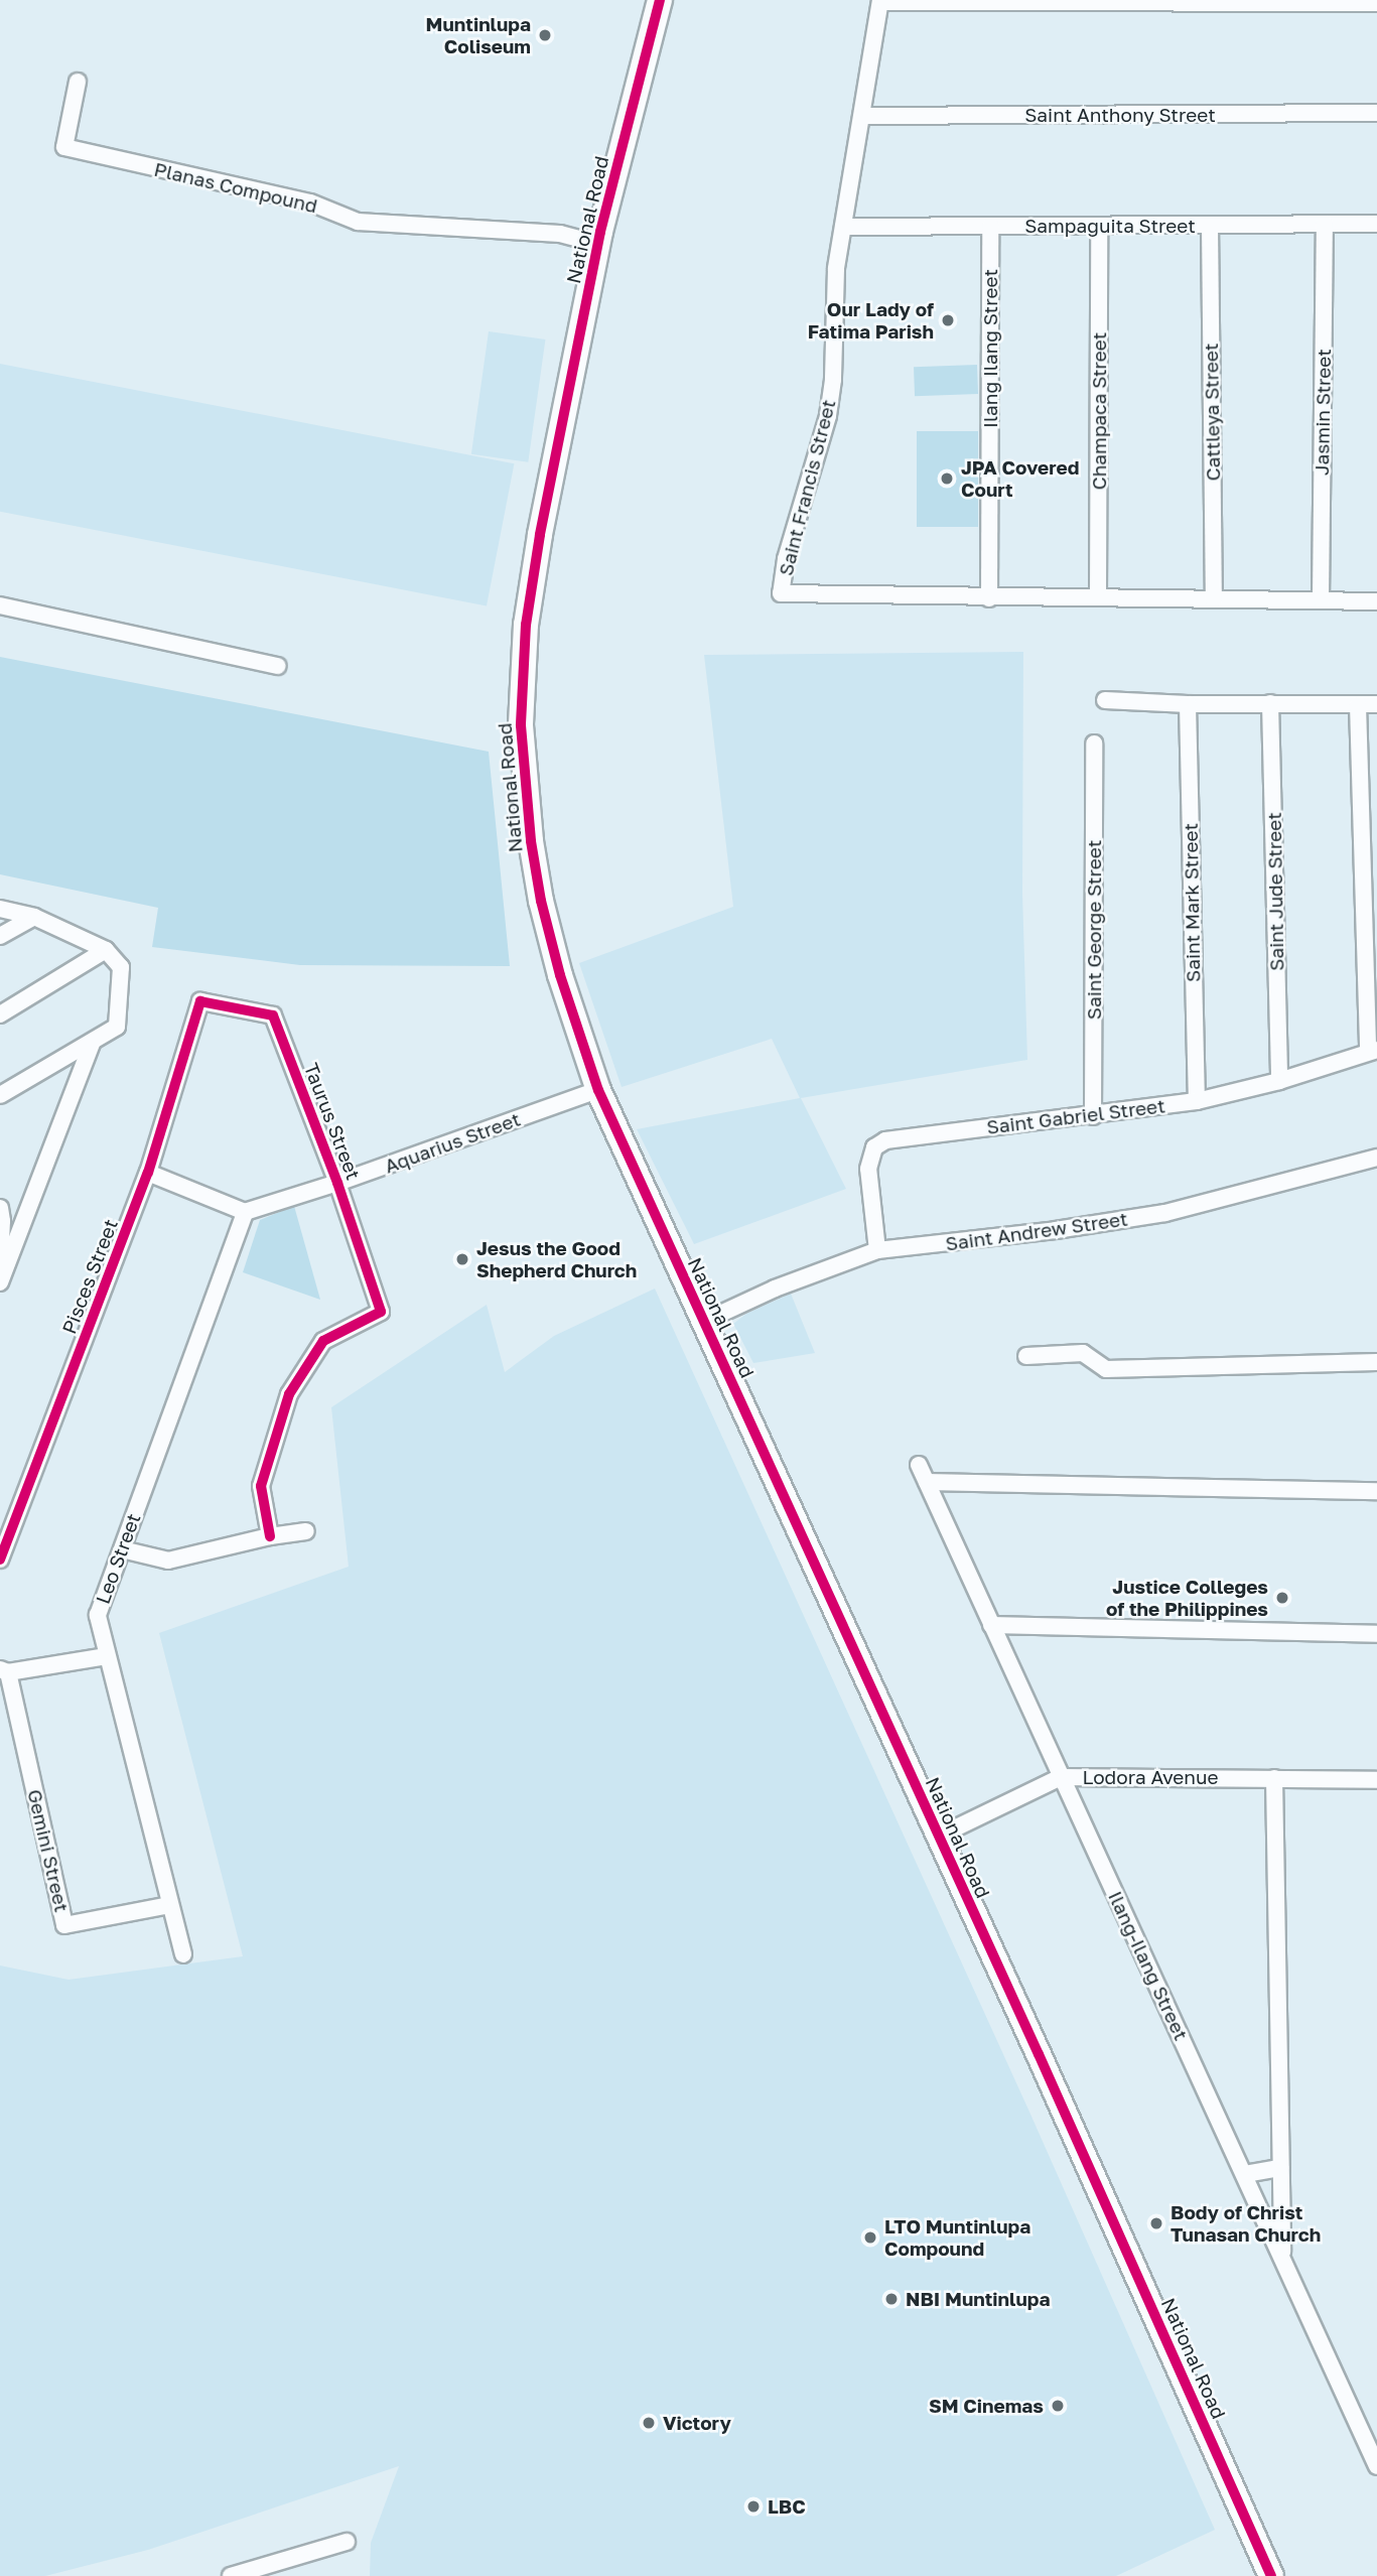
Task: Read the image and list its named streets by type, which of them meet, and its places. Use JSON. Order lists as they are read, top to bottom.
{
  "streets": {
    "highway": ["National Road"],
    "street": [
      "Saint Anthony Street",
      "Planas Compound",
      "Sampaguita Street",
      "Ilang Ilang Street",
      "Champaca Street",
      "Cattleya Street",
      "Jasmin Street",
      "Saint Francis Street",
      "Saint Jude Street",
      "Saint Mark Street",
      "Saint George Street",
      "Saint Gabriel Street",
      "Taurus Street",
      "Aquarius Street",
      "Saint Andrew Street",
      "Pisces Street",
      "Leo Street",
      "Lodora Avenue",
      "Gemini Street",
      "Ilang-Ilang Street"
    ]
  },
  "crossings": [
    ["Saint Anthony Street", "Saint Francis Street"],
    ["Planas Compound", "National Road"],
    ["National Road", "Aquarius Street"],
    ["National Road", "Saint Andrew Street"],
    ["National Road", "Lodora Avenue"],
    ["Sampaguita Street", "Ilang Ilang Street"],
    ["Sampaguita Street", "Champaca Street"],
    ["Sampaguita Street", "Cattleya Street"],
    ["Sampaguita Street", "Jasmin Street"],
    ["Sampaguita Street", "Saint Francis Street"],
    ["Ilang Ilang Street", "Saint Francis Street"],
    ["Champaca Street", "Saint Francis Street"],
    ["Cattleya Street", "Saint Francis Street"],
    ["Jasmin Street", "Saint Francis Street"],
    ["Saint Jude Street", "Saint Gabriel Street"],
    ["Saint Mark Street", "Saint Gabriel Street"],
    ["Saint George Street", "Saint Gabriel Street"],
    ["Saint Gabriel Street", "Saint Andrew Street"],
    ["Taurus Street", "Aquarius Street"],
    ["Taurus Street", "Pisces Street"],
    ["Aquarius Street", "Leo Street"],
    ["Leo Street", "Gemini Street"],
    ["Lodora Avenue", "Ilang-Ilang Street"]
  ],
  "places": [
    "Muntinlupa Coliseum",
    "Our Lady of Fatima Parish",
    "JPA Covered Court",
    "Jesus the Good Shepherd Church",
    "Justice Colleges of the Philippines",
    "Body of Christ Tunasan Church",
    "LTO Muntinlupa Compound",
    "NBI Muntinlupa",
    "SM Cinemas",
    "Victory",
    "LBC"
  ]
}
